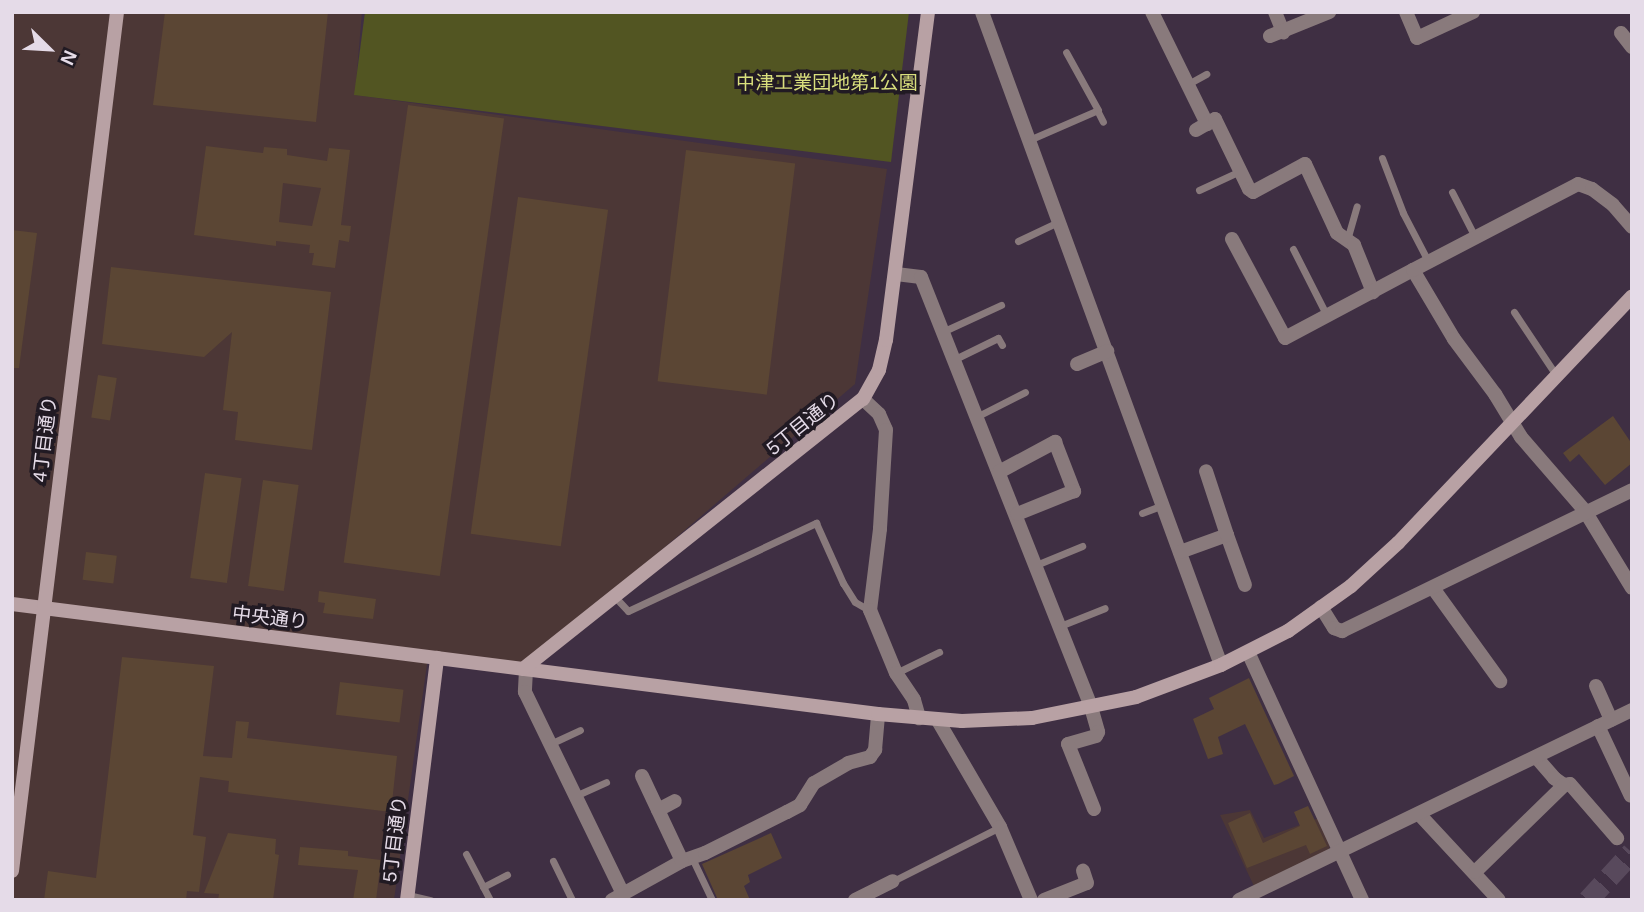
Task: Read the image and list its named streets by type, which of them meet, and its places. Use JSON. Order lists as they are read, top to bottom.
{
  "streets": {
    "street": ["5丁目通り", "4丁目通り", "中央通り"]
  },
  "crossings": [
    ["5丁目通り", "中央通り"],
    ["4丁目通り", "中央通り"]
  ],
  "parks": ["中津工業団地第1公園"],
  "north": "bottom right"
}
